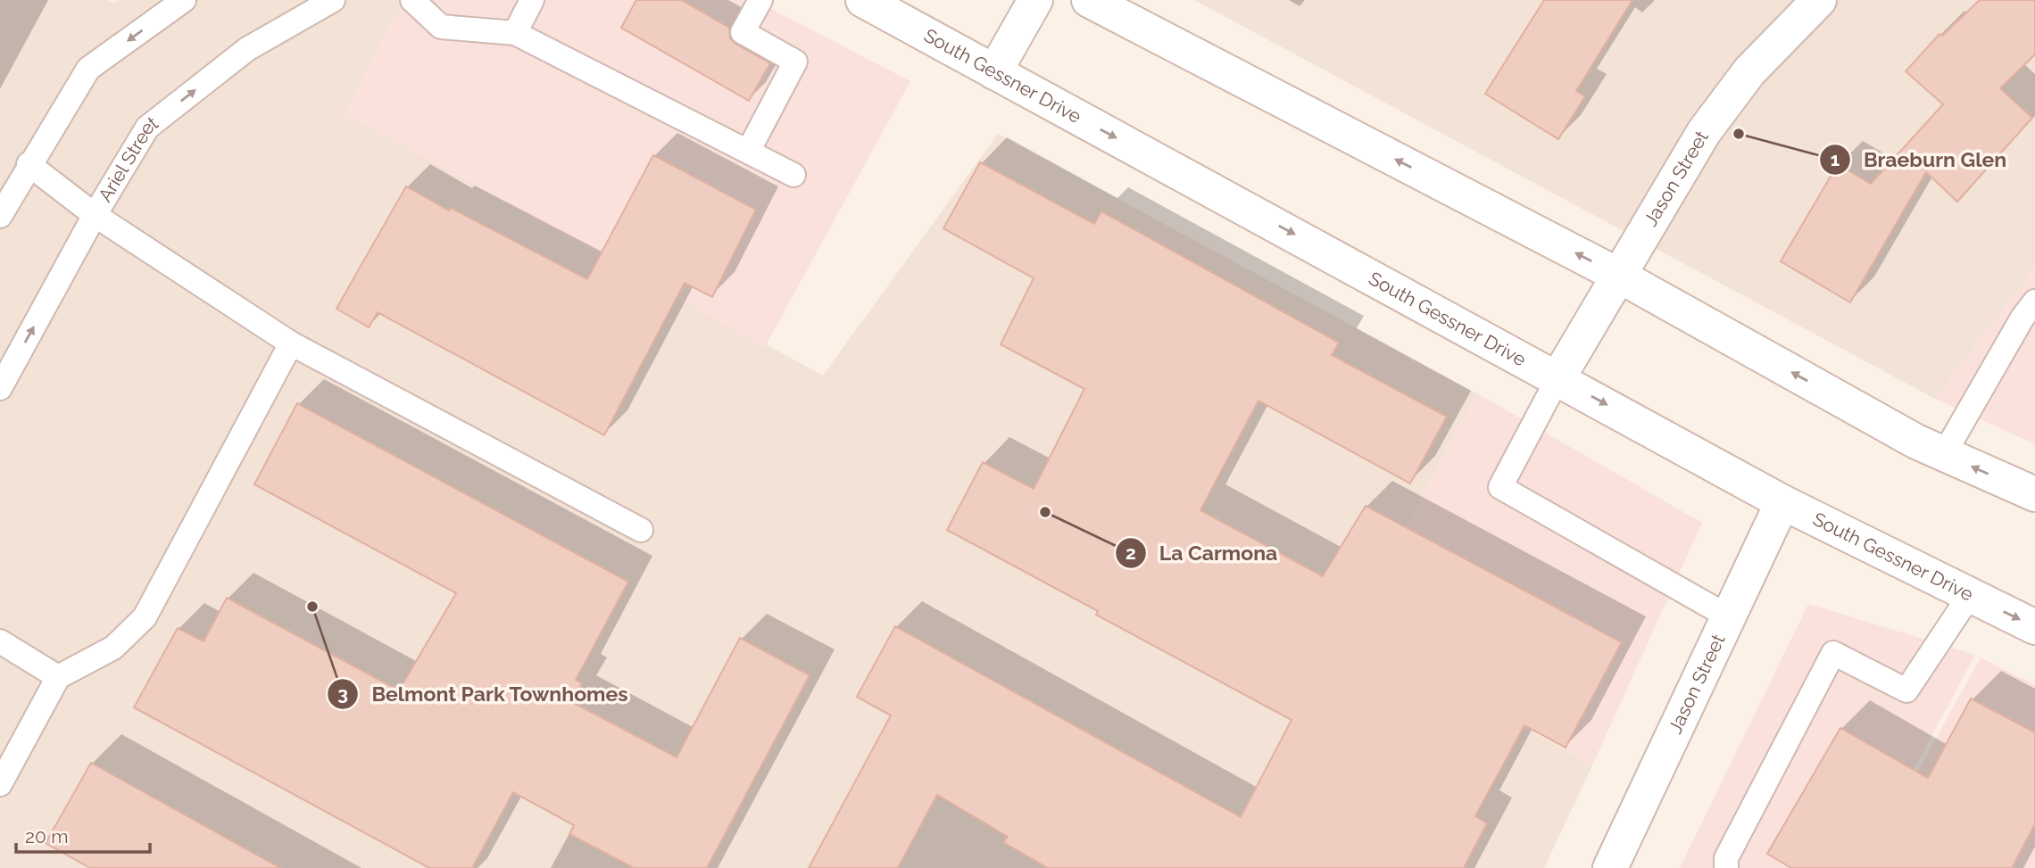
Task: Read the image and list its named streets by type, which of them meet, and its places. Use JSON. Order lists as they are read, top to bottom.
{
  "streets": {
    "main road": ["South Gessner Drive", "Jason Street"],
    "lane": ["Ariel Street"]
  },
  "crossings": [
    ["South Gessner Drive", "Jason Street"]
  ],
  "places": ["Braeburn Glen", "La Carmona", "Belmont Park Townhomes"],
  "scale_bar": "20 m"
}
